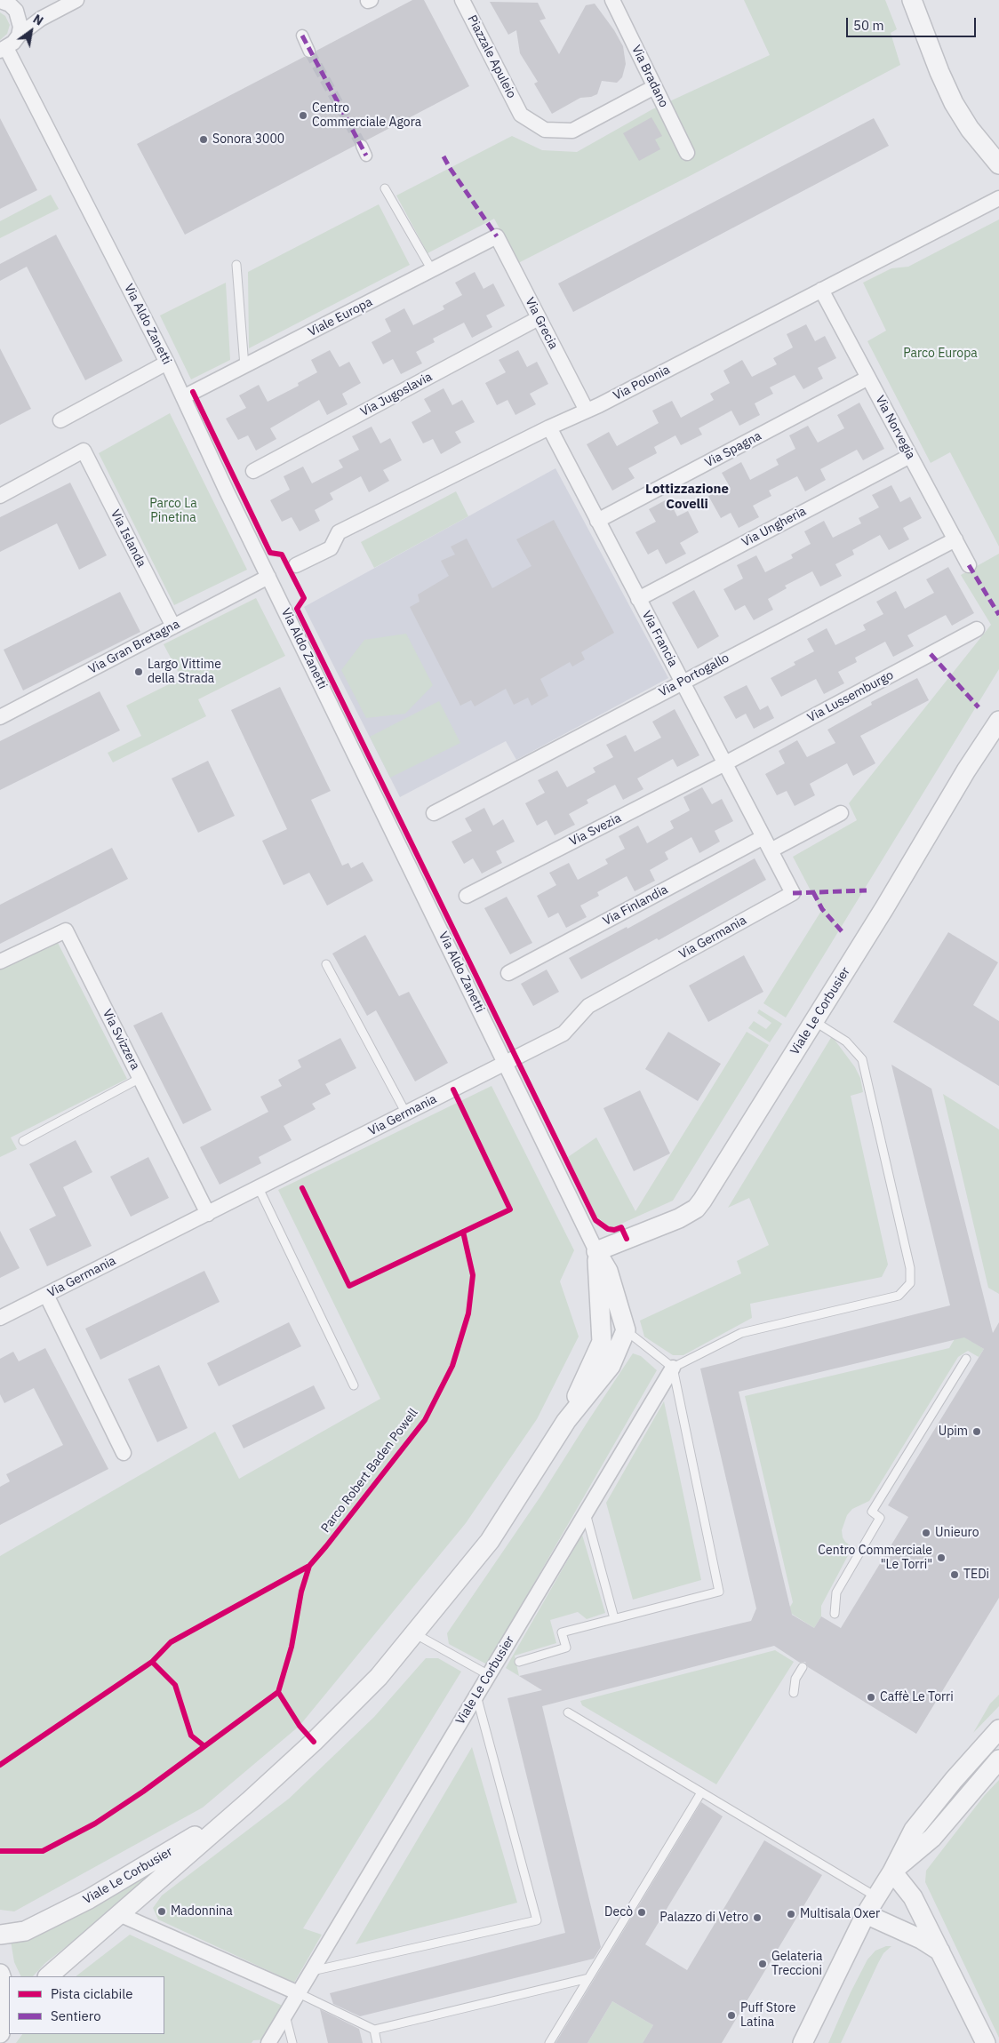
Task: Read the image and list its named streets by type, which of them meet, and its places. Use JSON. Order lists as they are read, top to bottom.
{
  "streets": {
    "street": [
      "Piazzale Apuleio",
      "Via Bradano",
      "Viale Europa",
      "Via Grecia",
      "Via Aldo Zanetti",
      "Via Polonia",
      "Via Jugoslavia",
      "Via Norvegia",
      "Via Spagna",
      "Via Ungheria",
      "Via Islanda",
      "Via Francia",
      "Via Gran Bretagna",
      "Via Portogallo",
      "Via Lussemburgo",
      "Via Svezia",
      "Via Finlandia",
      "Via Germania",
      "Viale Le Corbusier",
      "Via Svizzera"
    ],
    "cycle path": ["Parco Robert Baden Powell"]
  },
  "crossings": [
    ["Piazzale Apuleio", "Via Bradano"],
    ["Viale Europa", "Via Grecia"],
    ["Viale Europa", "Via Aldo Zanetti"],
    ["Via Grecia", "Via Polonia"],
    ["Via Grecia", "Via Jugoslavia"],
    ["Via Aldo Zanetti", "Via Gran Bretagna"],
    ["Via Aldo Zanetti", "Via Germania"],
    ["Via Aldo Zanetti", "Viale Le Corbusier"],
    ["Via Polonia", "Via Norvegia"],
    ["Via Polonia", "Via Francia"],
    ["Via Norvegia", "Via Spagna"],
    ["Via Norvegia", "Via Ungheria"],
    ["Via Norvegia", "Via Portogallo"],
    ["Via Spagna", "Via Francia"],
    ["Via Ungheria", "Via Francia"],
    ["Via Islanda", "Via Gran Bretagna"],
    ["Via Francia", "Via Portogallo"],
    ["Via Francia", "Via Lussemburgo"],
    ["Via Francia", "Via Svezia"],
    ["Via Francia", "Via Finlandia"],
    ["Via Francia", "Via Germania"],
    ["Via Lussemburgo", "Via Svezia"],
    ["Via Germania", "Via Svizzera"]
  ],
  "districts": ["Lottizzazione Covelli"],
  "parks": ["Parco Europa", "Parco La Pinetina"],
  "places": [
    "Centro Commerciale Agora",
    "Sonora 3000",
    "Largo Vittime della Strada",
    "Upim",
    "Unieuro",
    "Centro Commerciale \"Le Torri\"",
    "TEDi",
    "Caffè Le Torri",
    "Madonnina",
    "Decò",
    "Multisala Oxer",
    "Palazzo di Vetro",
    "Gelateria Treccioni",
    "Puff Store Latina"
  ],
  "legend": ["Pista ciclabile", "Sentiero"],
  "scale_bar": "50 m",
  "north": "top right"
}
